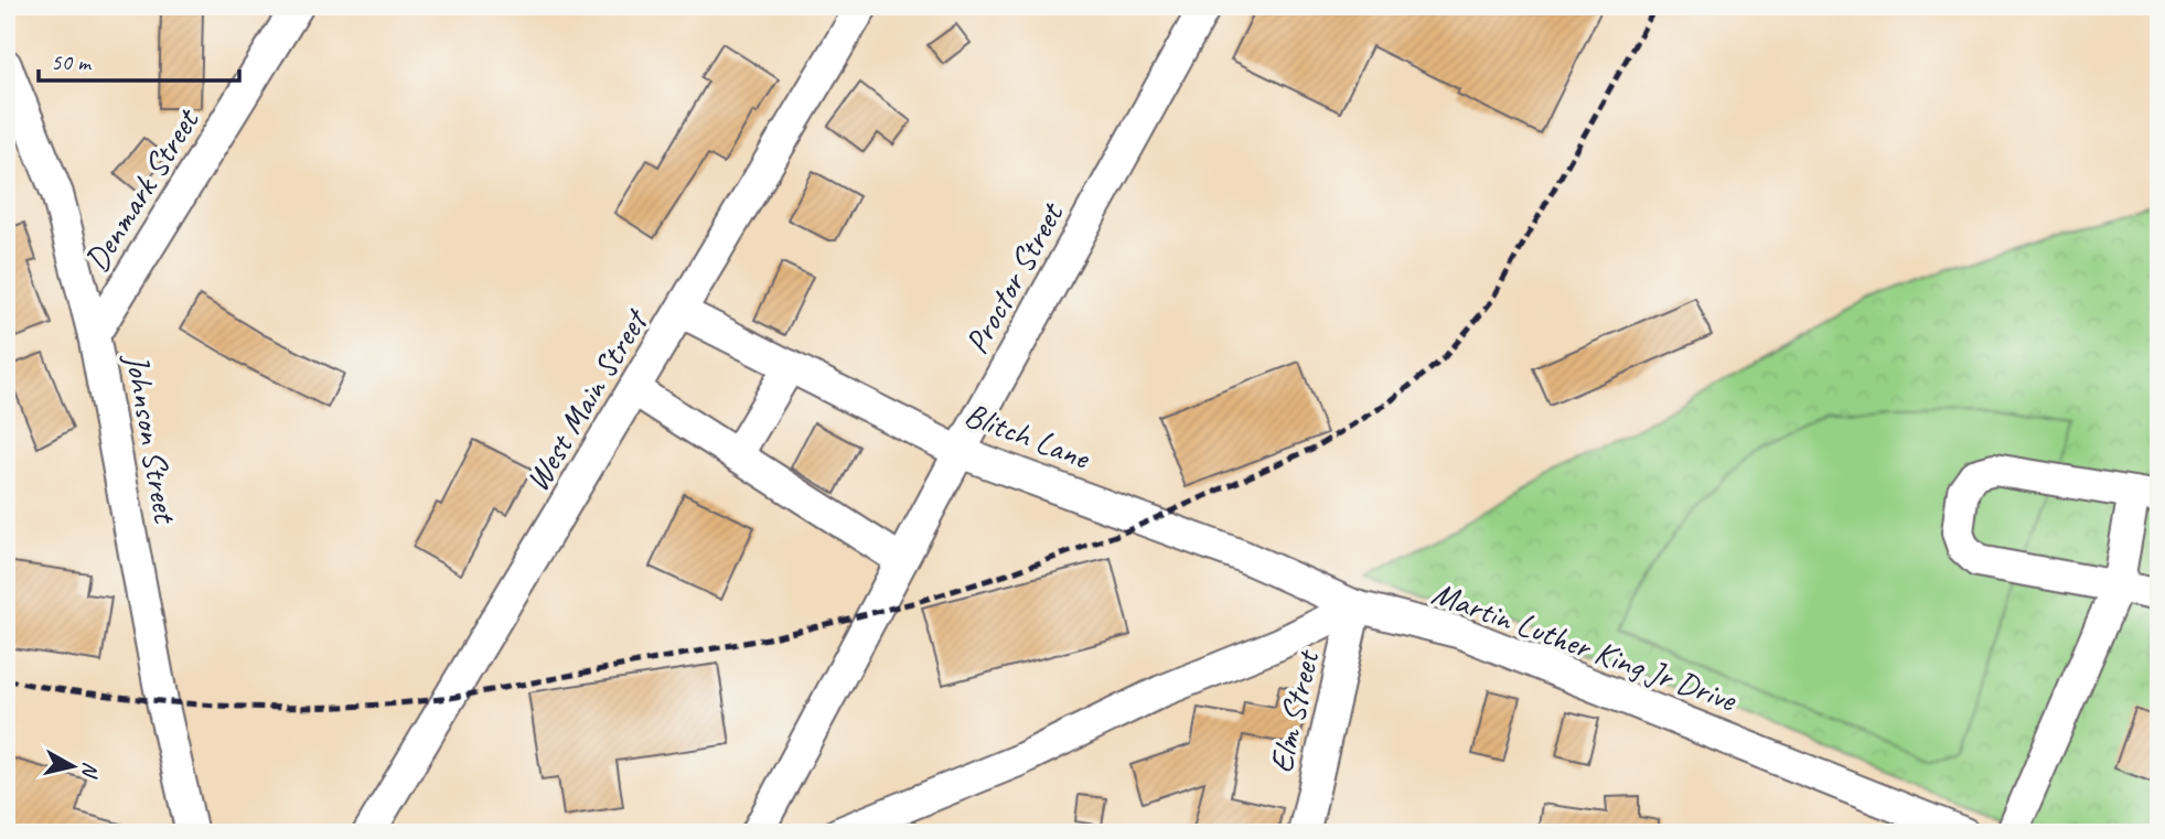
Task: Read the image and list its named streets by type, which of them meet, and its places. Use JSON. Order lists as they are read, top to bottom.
{
  "streets": {
    "street": [
      "Denmark Street",
      "Proctor Street",
      "West Main Street",
      "Blitch Lane",
      "Johnson Street",
      "Martin Luther King Jr Drive",
      "Elm Street"
    ]
  },
  "crossings": [
    ["Denmark Street", "Johnson Street"],
    ["Proctor Street", "Blitch Lane"],
    ["West Main Street", "Blitch Lane"],
    ["Blitch Lane", "Martin Luther King Jr Drive"],
    ["Blitch Lane", "Elm Street"],
    ["Martin Luther King Jr Drive", "Elm Street"]
  ],
  "scale_bar": "50 m",
  "north": "right"
}
